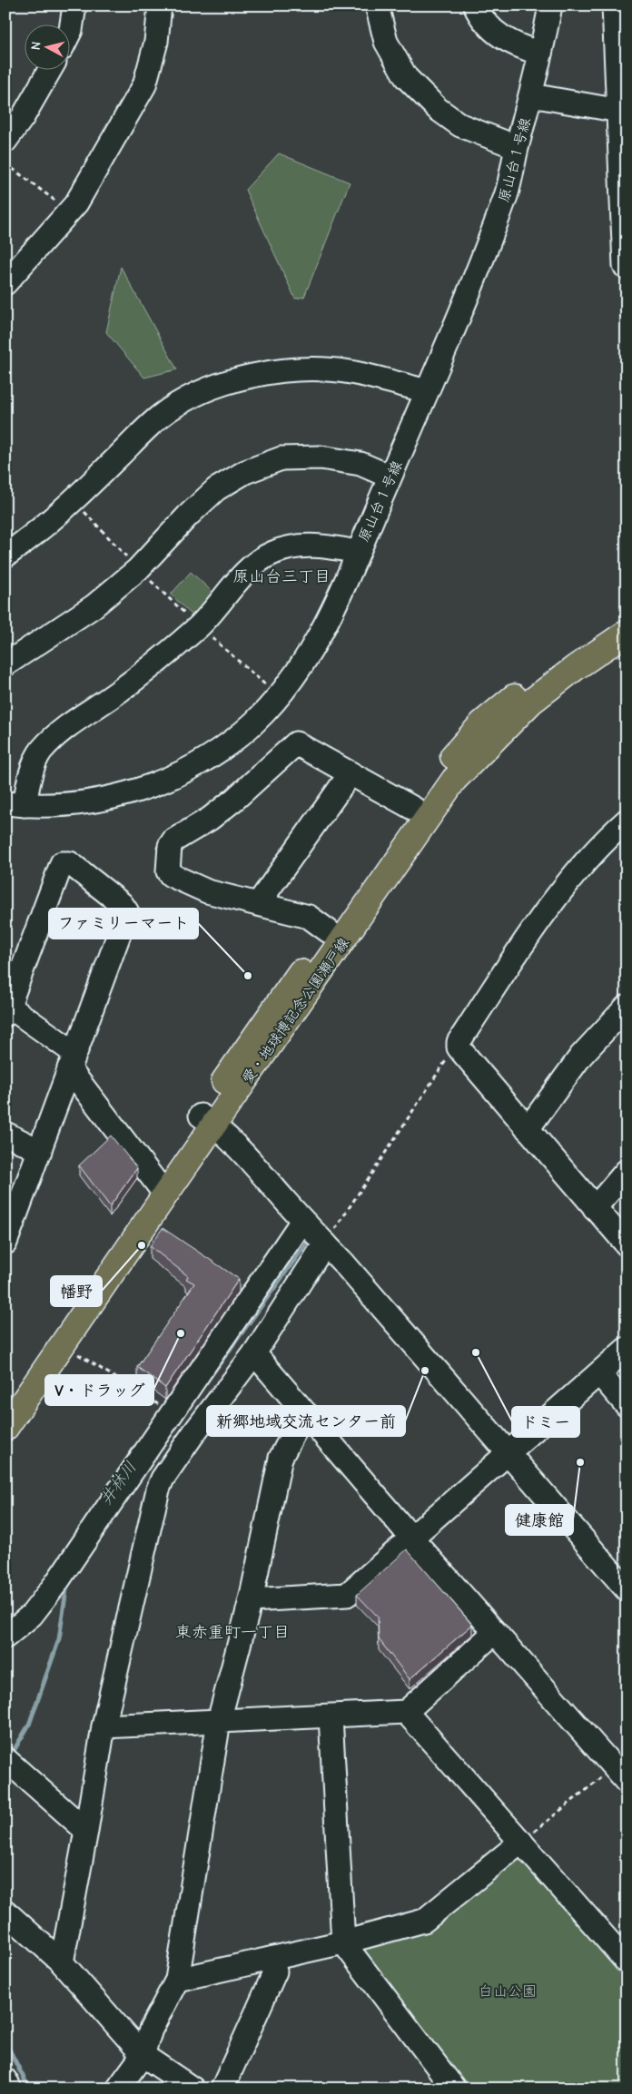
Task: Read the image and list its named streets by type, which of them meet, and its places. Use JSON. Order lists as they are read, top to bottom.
{
  "streets": {
    "main road": ["愛・地球博記念公園瀬戸線"],
    "street": ["原山台１号線"]
  },
  "districts": ["原山台三丁目", "東赤重町一丁目"],
  "water": ["井林川"],
  "parks": ["白山公園"],
  "places": [
    "ファミリーマート",
    "幡野",
    "V・ドラッグ",
    "ドミー",
    "新郷地域交流センター前",
    "健康館"
  ],
  "north": "left"
}
